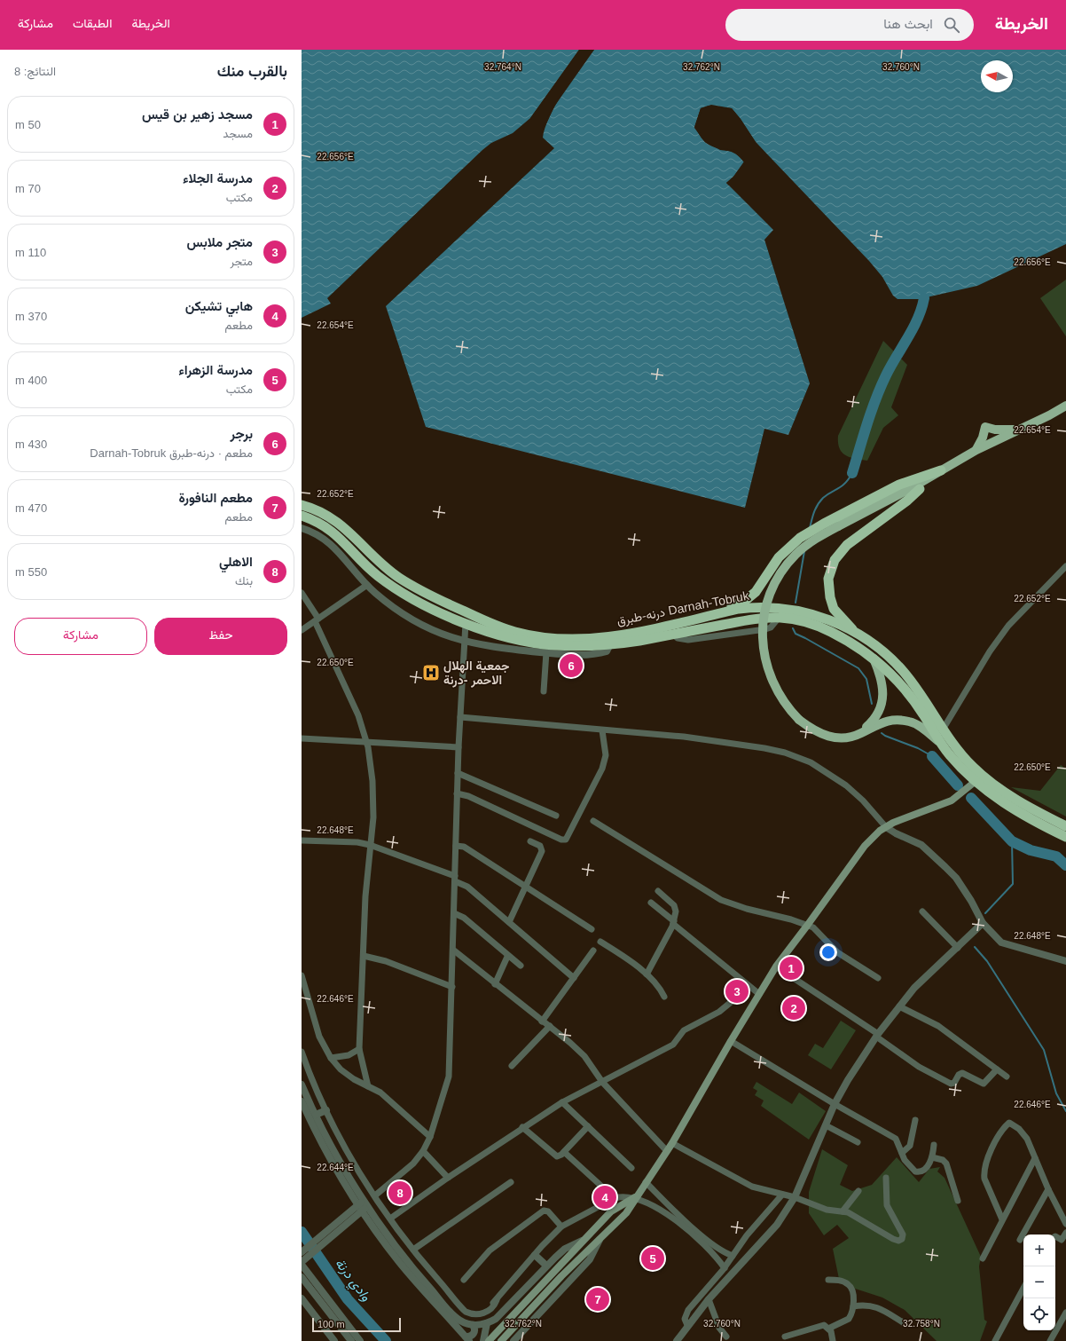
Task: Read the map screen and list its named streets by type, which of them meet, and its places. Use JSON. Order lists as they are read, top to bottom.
{
  "streets": {
    "highway": ["درنه-طبرق Darnah-Tobruk"]
  },
  "water": ["وادي درنة"],
  "places": {
    "hospital": ["جمعية الهلال الاحمر -درنة"]
  },
  "scale_bar": "100 m",
  "north": "left",
  "page": {
    "header": "الخريطة",
    "search": "ابحث هنا",
    "nav": ["الخريطة", "الطبقات", "مشاركة"],
    "heading": ["بالقرب منك", "النتائج: 8"],
    "list": [
      {
        "mark": "1",
        "name": "مسجد زهير بن قيس",
        "note": "مسجد",
        "value": "50 m"
      },
      {
        "mark": "2",
        "name": "مدرسة الجلاء",
        "note": "مكتب",
        "value": "70 m"
      },
      {
        "mark": "3",
        "name": "متجر ملابس",
        "note": "متجر",
        "value": "110 m"
      },
      {
        "mark": "4",
        "name": "هابي تشيكن",
        "note": "مطعم",
        "value": "370 m"
      },
      {
        "mark": "5",
        "name": "مدرسة الزهراء",
        "note": "مكتب",
        "value": "400 m"
      },
      {
        "mark": "6",
        "name": "برجر",
        "note": "مطعم · درنه-طبرق Darnah-Tobruk",
        "value": "430 m"
      },
      {
        "mark": "7",
        "name": "مطعم النافورة",
        "note": "مطعم",
        "value": "470 m"
      },
      {
        "mark": "8",
        "name": "الاهلي",
        "note": "بنك",
        "value": "550 m"
      }
    ],
    "buttons": ["حفظ", "مشاركة"],
    "pins": [
      "6",
      "1",
      "3",
      "2",
      "8",
      "4",
      "5",
      "7"
    ],
    "map_buttons": ["+", "−"],
    "scale": "100 m"
  },
  "coordinates": [
    "32.764°N",
    "32.762°N",
    "32.760°N",
    "22.656°E",
    "22.654°E",
    "22.652°E",
    "22.650°E",
    "22.648°E",
    "22.646°E",
    "22.644°E",
    "32.758°N"
  ]
}
